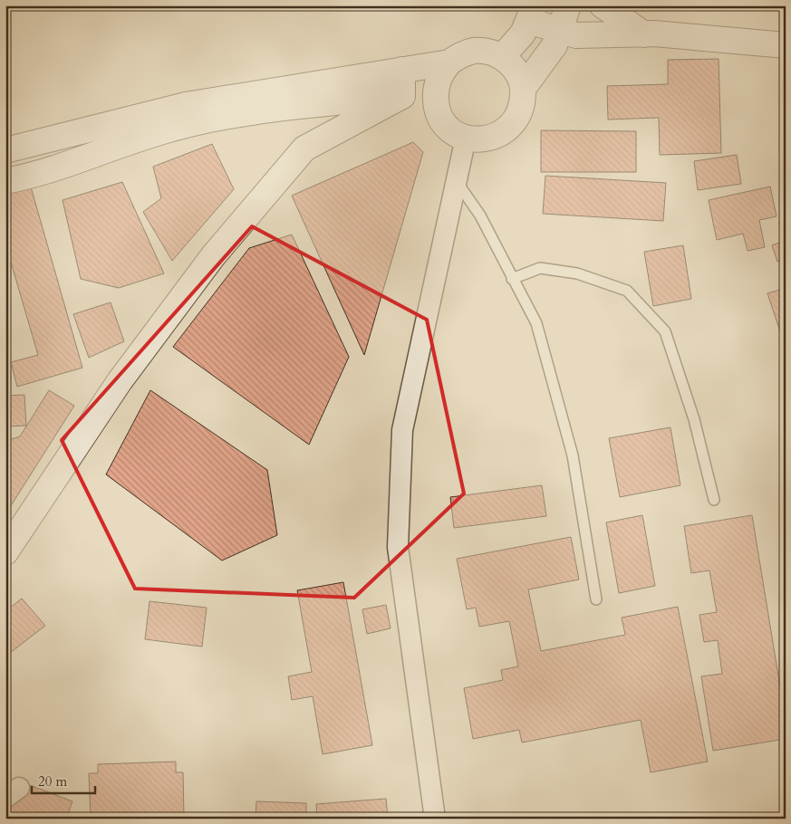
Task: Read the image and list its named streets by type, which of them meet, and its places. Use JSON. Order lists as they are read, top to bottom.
{
  "scale_bar": "20 m"
}
